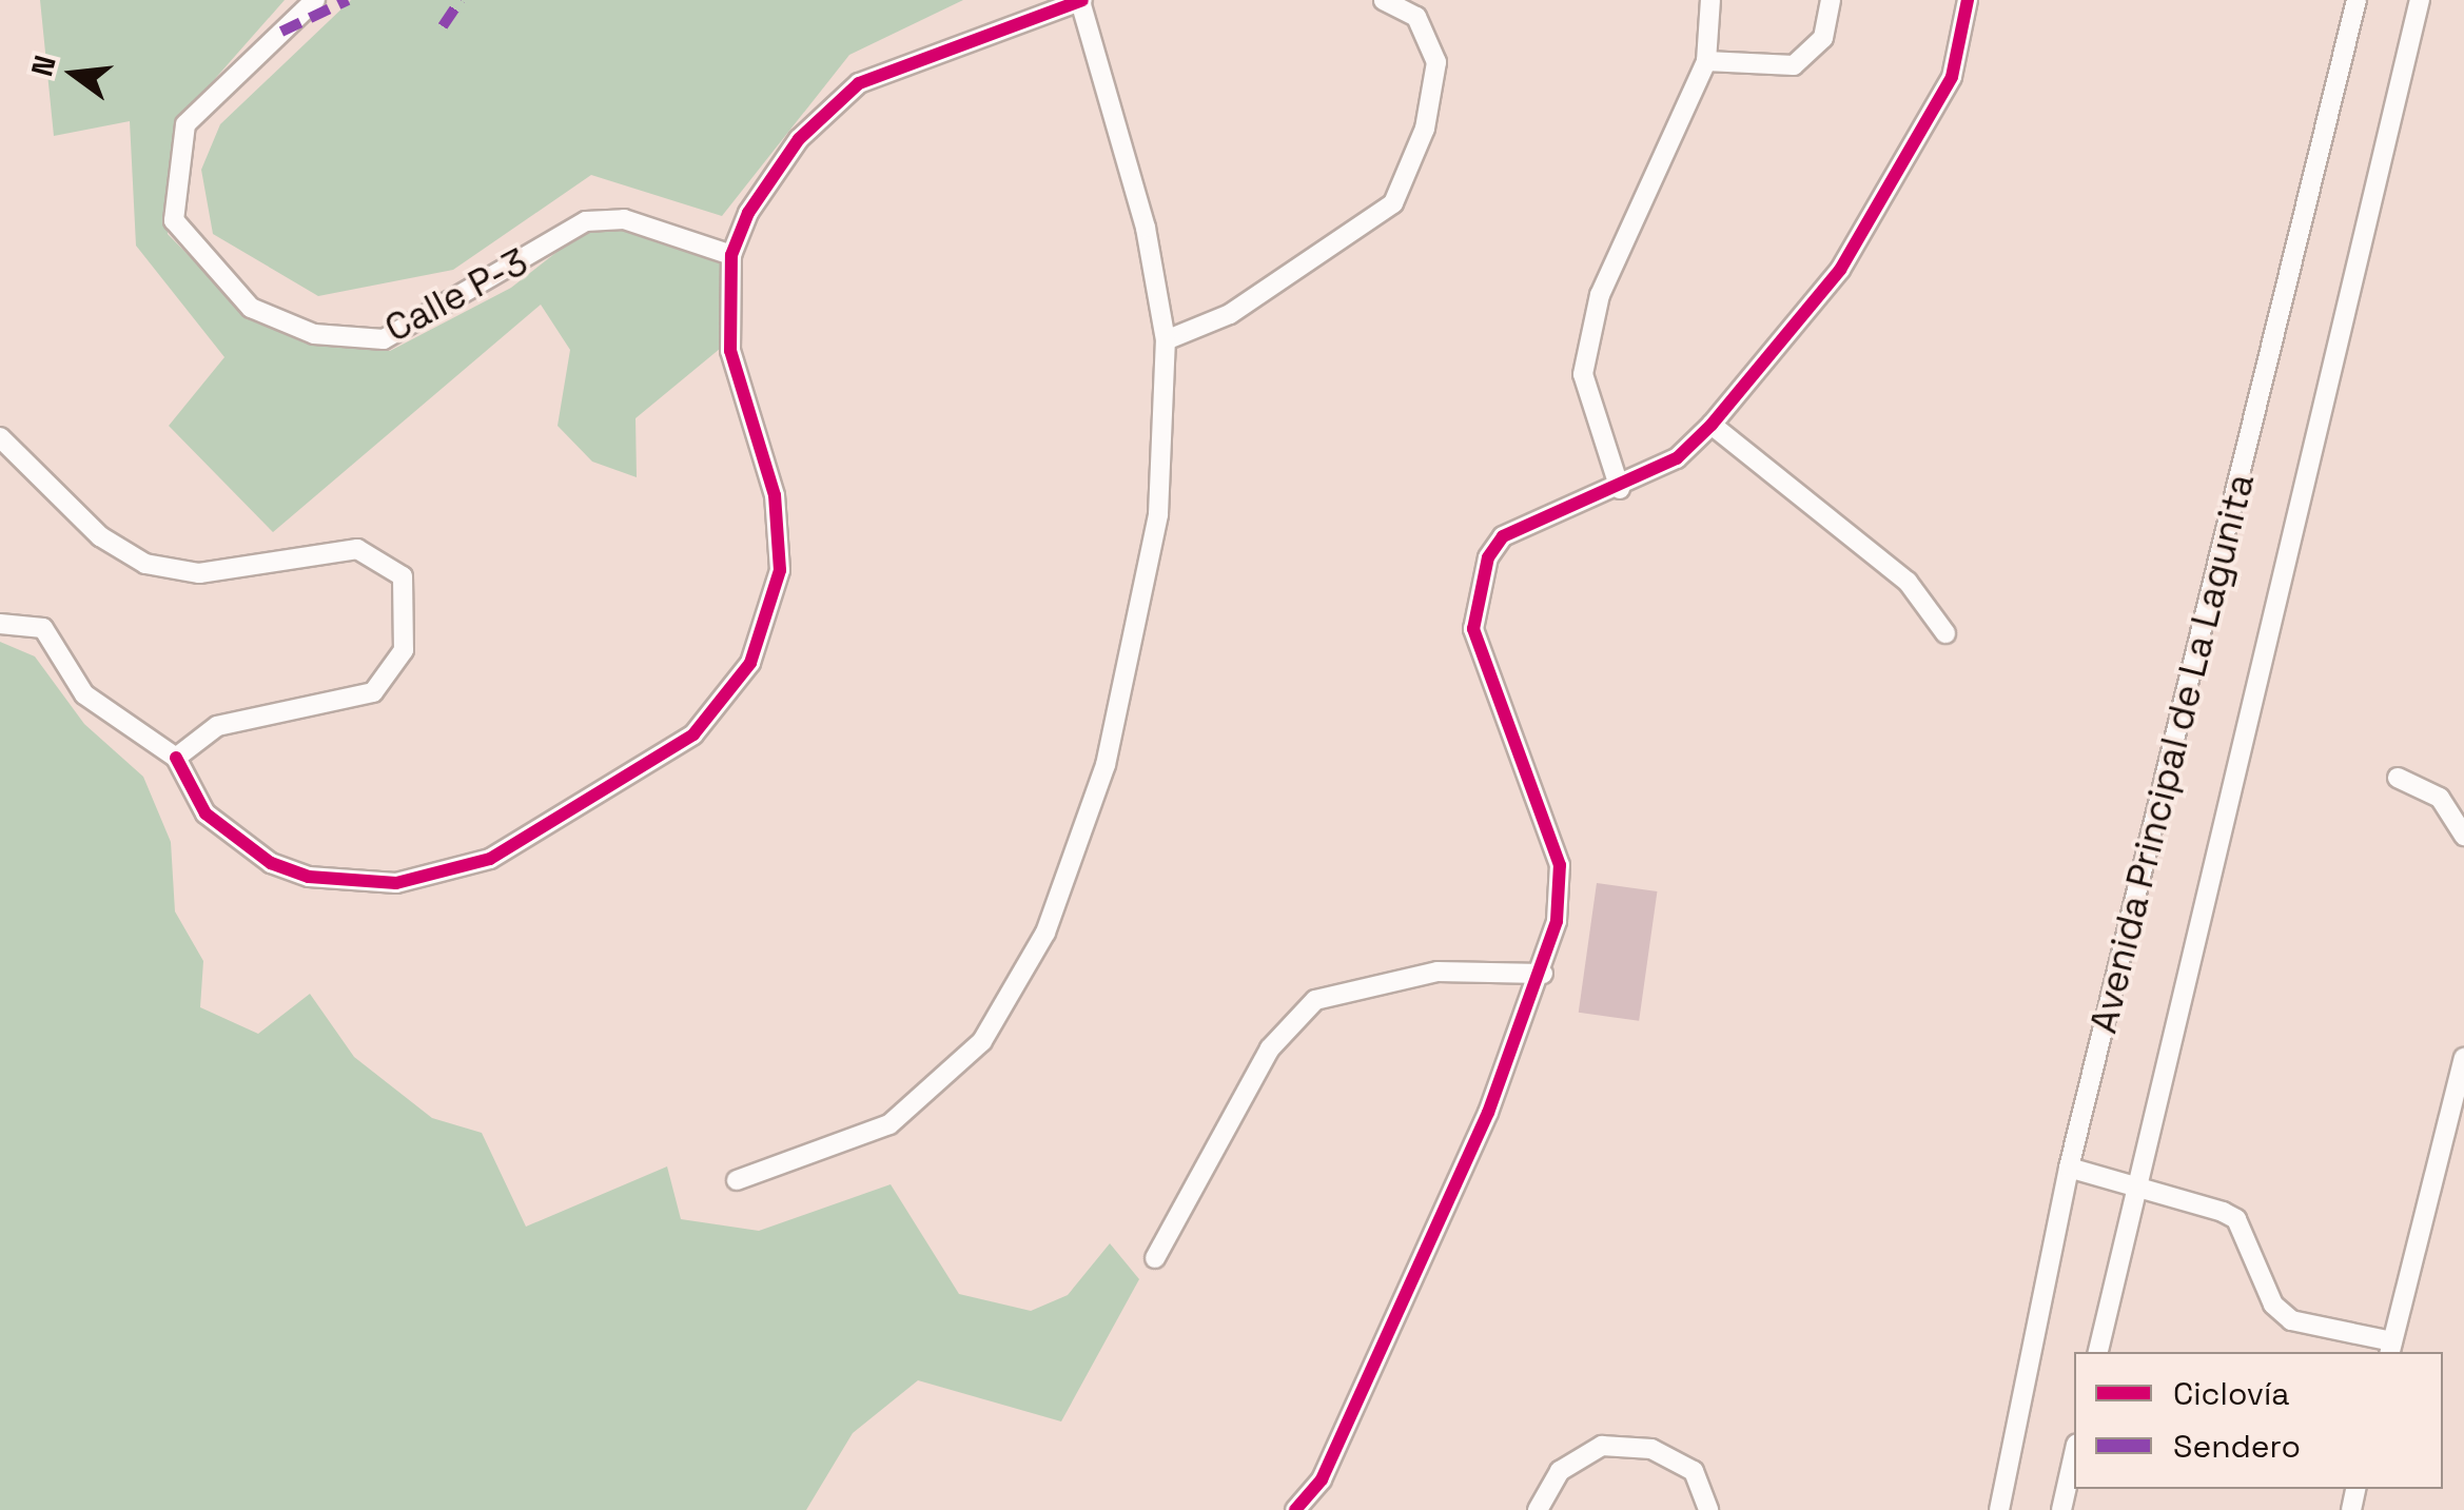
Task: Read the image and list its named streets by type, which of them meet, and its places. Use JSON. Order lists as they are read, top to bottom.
{
  "streets": {
    "street": ["Calle P-3", "Avenida Principal de La Lagunita"]
  },
  "legend": ["Ciclovía", "Sendero"],
  "north": "left"
}
